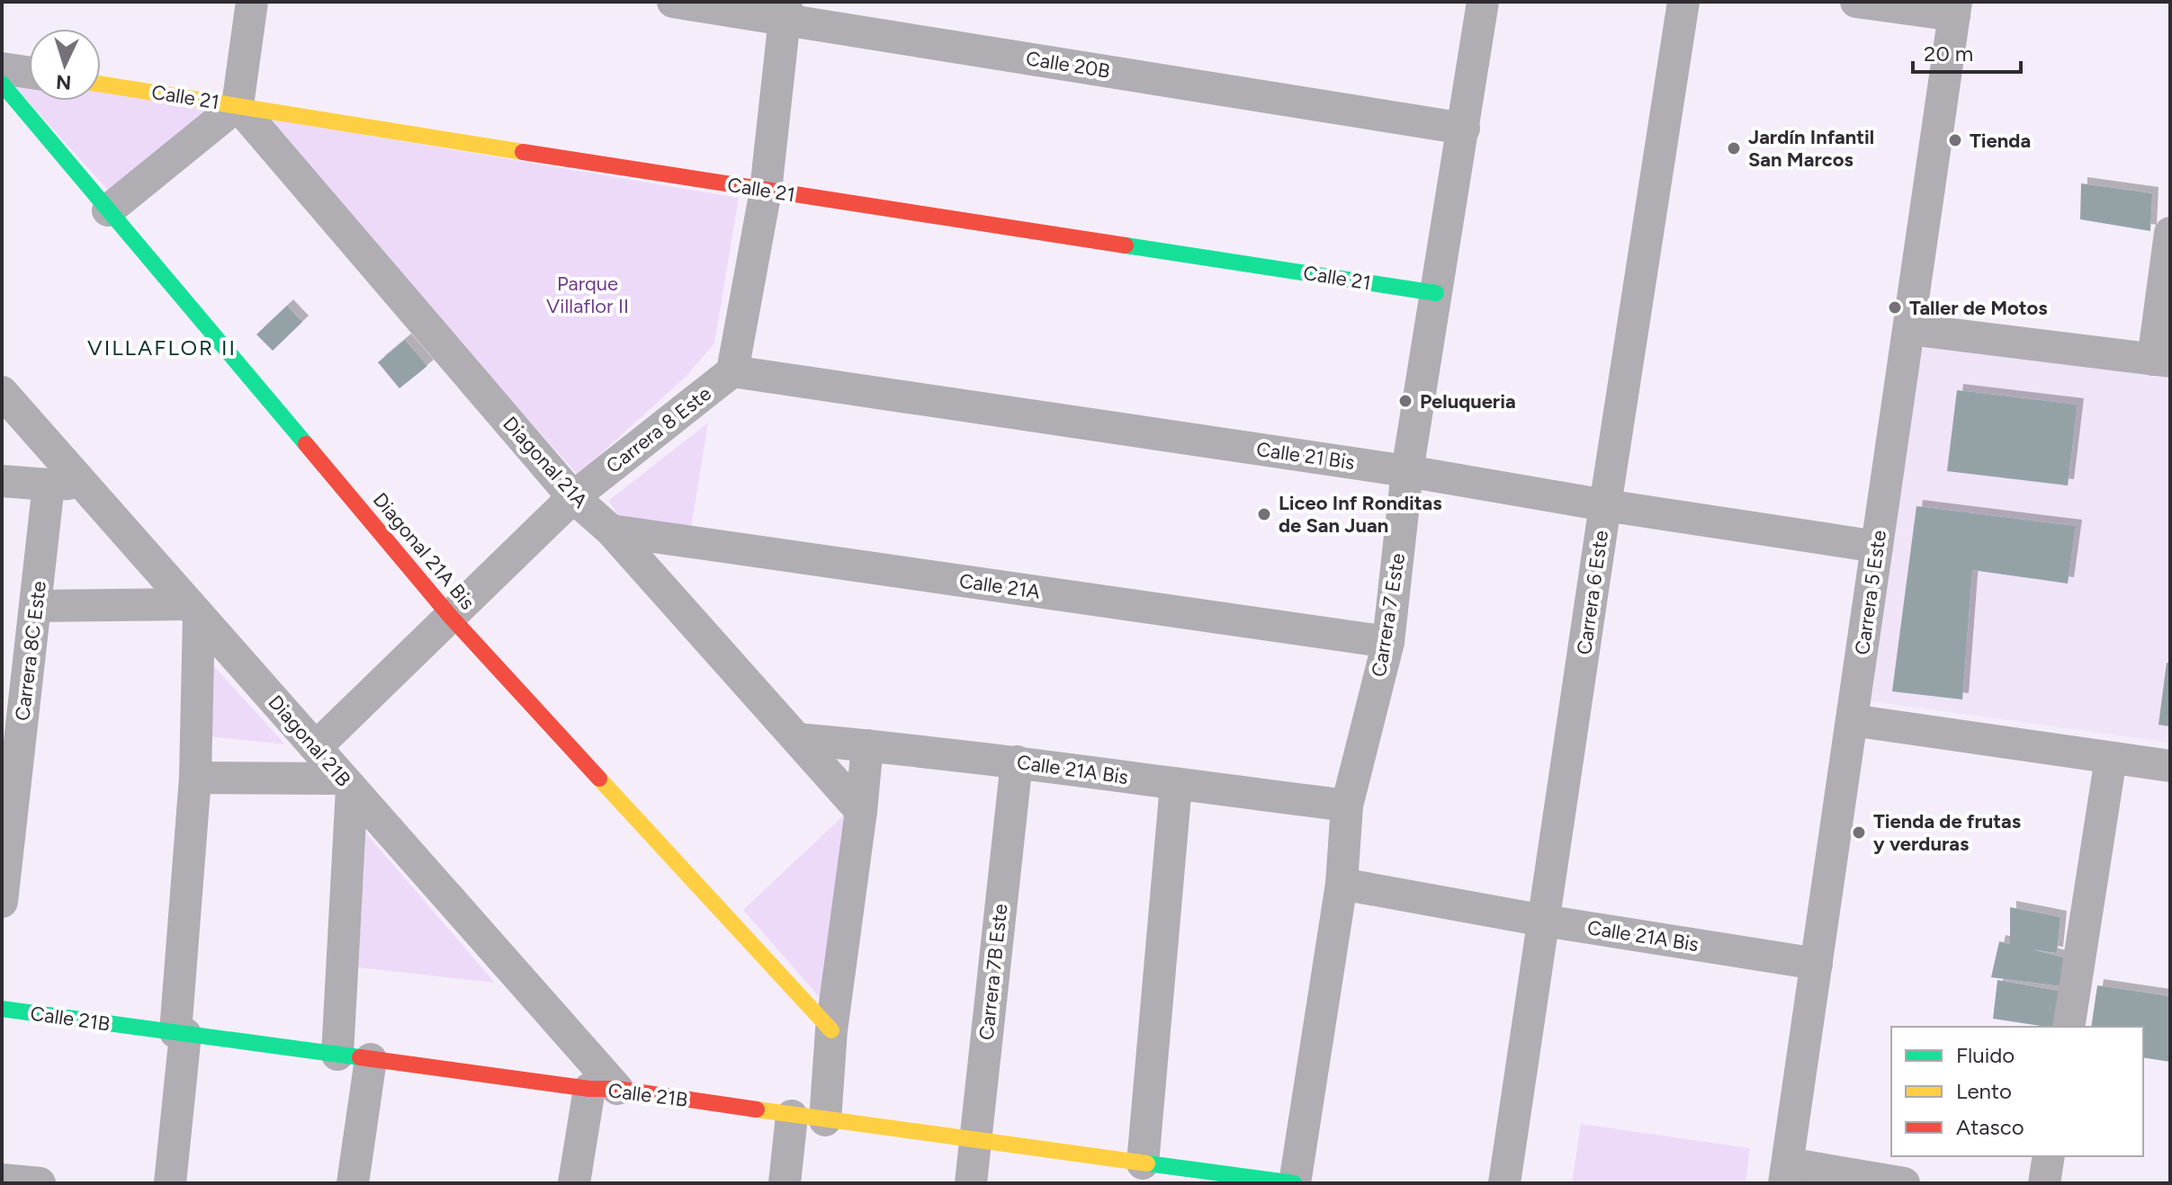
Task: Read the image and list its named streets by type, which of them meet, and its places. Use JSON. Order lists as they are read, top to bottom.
{
  "streets": {
    "street": [
      "Calle 20B",
      "Calle 21",
      "Carrera 8 Este",
      "Calle 21 Bis",
      "Diagonal 21A",
      "Diagonal 21A Bis",
      "Calle 21A",
      "Carrera 6 Este",
      "Carrera 5 Este",
      "Carrera 7 Este",
      "Carrera 8C Este",
      "Diagonal 21B",
      "Calle 21A Bis",
      "Carrera 7B Este",
      "Calle 21B"
    ]
  },
  "crossings": [
    ["Calle 20B", "Carrera 7 Este"],
    ["Calle 21", "Diagonal 21A"],
    ["Calle 21", "Carrera 7 Este"],
    ["Carrera 8 Este", "Calle 21 Bis"],
    ["Carrera 8 Este", "Diagonal 21A"],
    ["Carrera 8 Este", "Diagonal 21A Bis"],
    ["Carrera 8 Este", "Diagonal 21B"],
    ["Calle 21 Bis", "Carrera 6 Este"],
    ["Calle 21 Bis", "Carrera 5 Este"],
    ["Calle 21 Bis", "Carrera 7 Este"],
    ["Diagonal 21A", "Calle 21A"],
    ["Diagonal 21A", "Calle 21A Bis"],
    ["Calle 21A", "Carrera 7 Este"],
    ["Carrera 6 Este", "Calle 21A Bis"],
    ["Carrera 5 Este", "Calle 21A Bis"],
    ["Carrera 7 Este", "Calle 21A Bis"],
    ["Carrera 7 Este", "Calle 21B"],
    ["Diagonal 21B", "Calle 21B"],
    ["Calle 21A Bis", "Carrera 7B Este"],
    ["Carrera 7B Este", "Calle 21B"]
  ],
  "districts": ["VILLAFLOR II"],
  "parks": ["Parque Villaflor II"],
  "places": [
    "Tienda",
    "Jardín Infantil San Marcos",
    "Taller de Motos",
    "Peluqueria",
    "Liceo Inf Ronditas de San Juan",
    "Tienda de frutas y verduras"
  ],
  "legend": ["Fluido", "Lento", "Atasco"],
  "scale_bar": "20 m",
  "north": "bottom"
}
